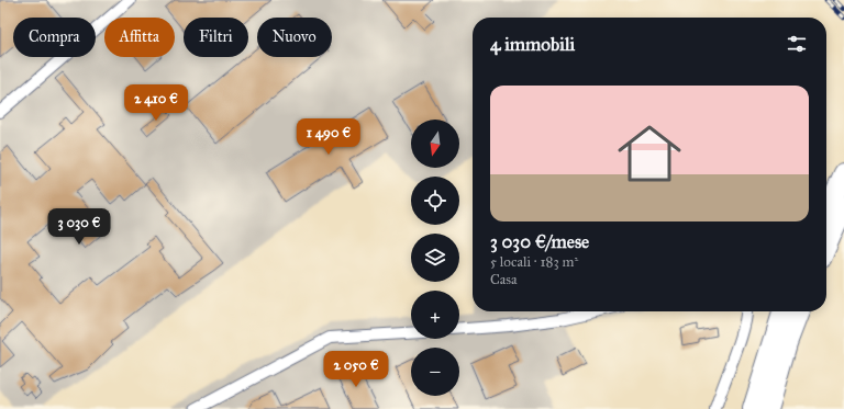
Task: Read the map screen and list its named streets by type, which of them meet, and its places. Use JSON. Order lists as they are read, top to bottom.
{
  "north": "bottom",
  "page": {
    "chip": [
      "Compra",
      "Affitta",
      "Filtri",
      "Nuovo"
    ],
    "heading": "4 immobili",
    "list": [
      {
        "name": "3 030 €/mese",
        "note": "5 locali · 183 m² · Casa"
      }
    ],
    "price": [
      "2 410 €",
      "1 490 €",
      "3 030 €",
      "2 050 €"
    ],
    "map_buttons": ["+", "−"]
  }
}
